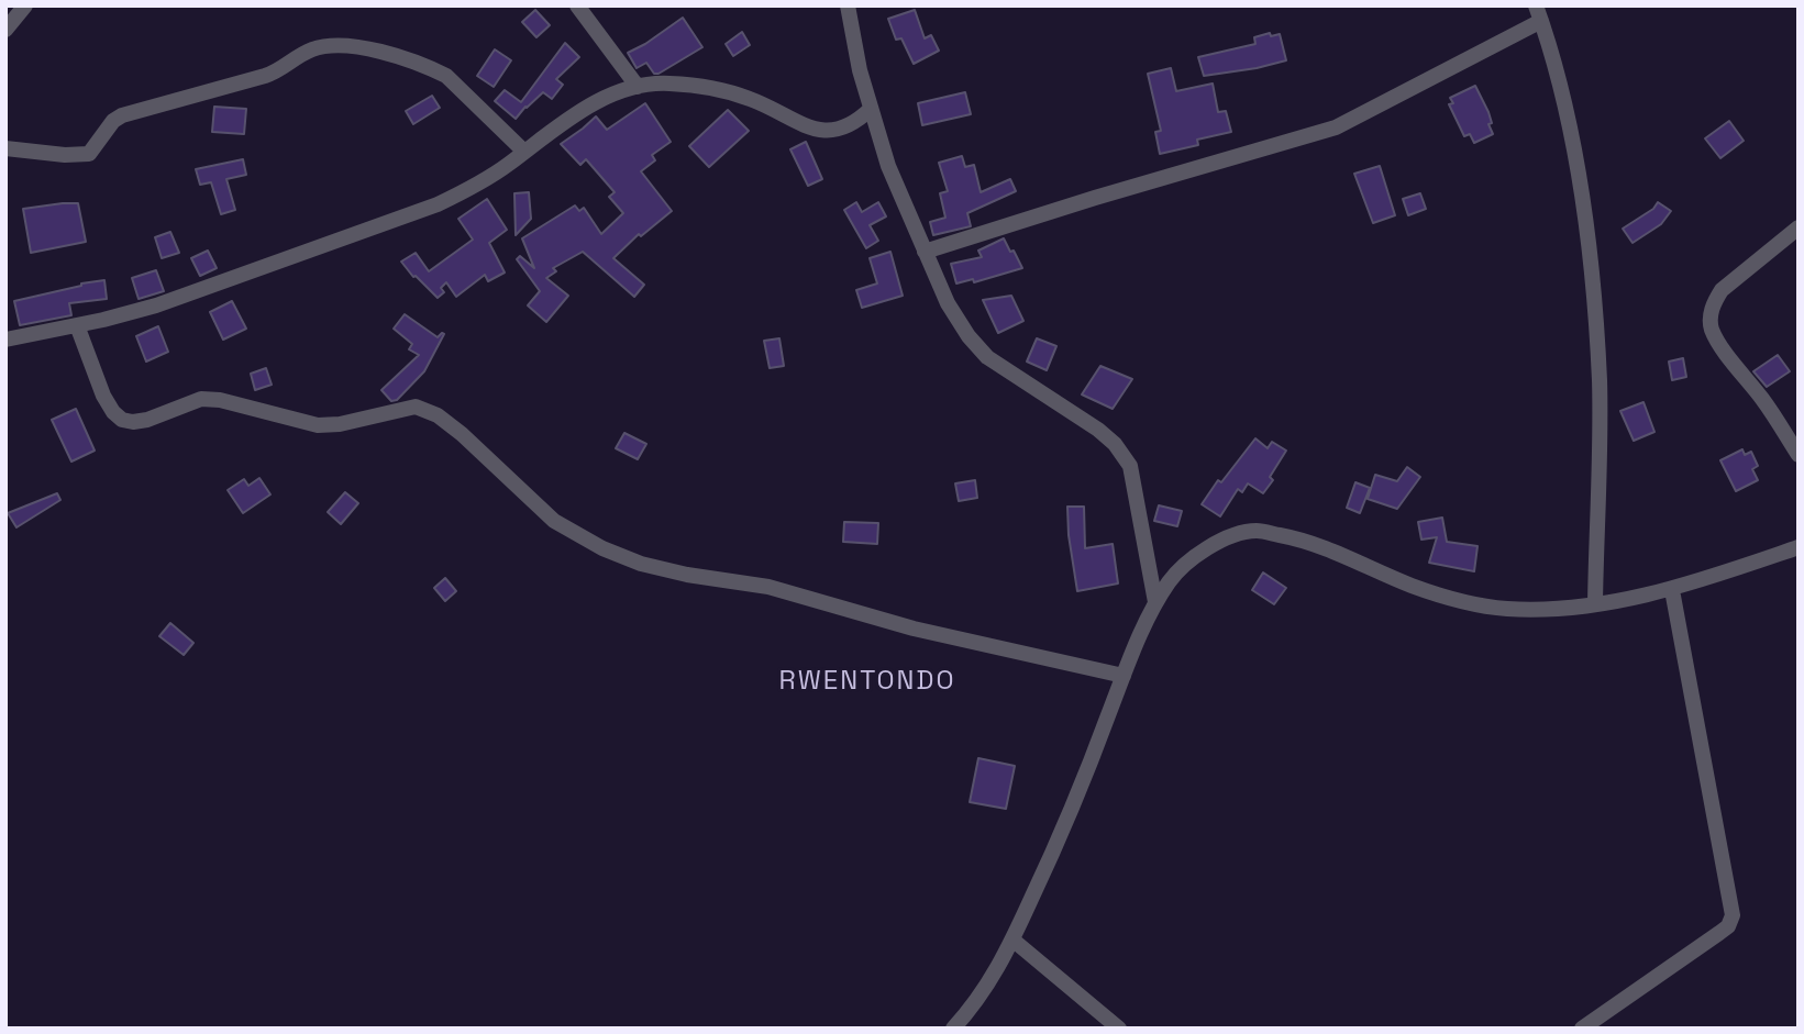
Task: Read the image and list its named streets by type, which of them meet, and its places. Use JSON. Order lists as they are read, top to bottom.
{
  "districts": ["RWENTONDO"]
}
